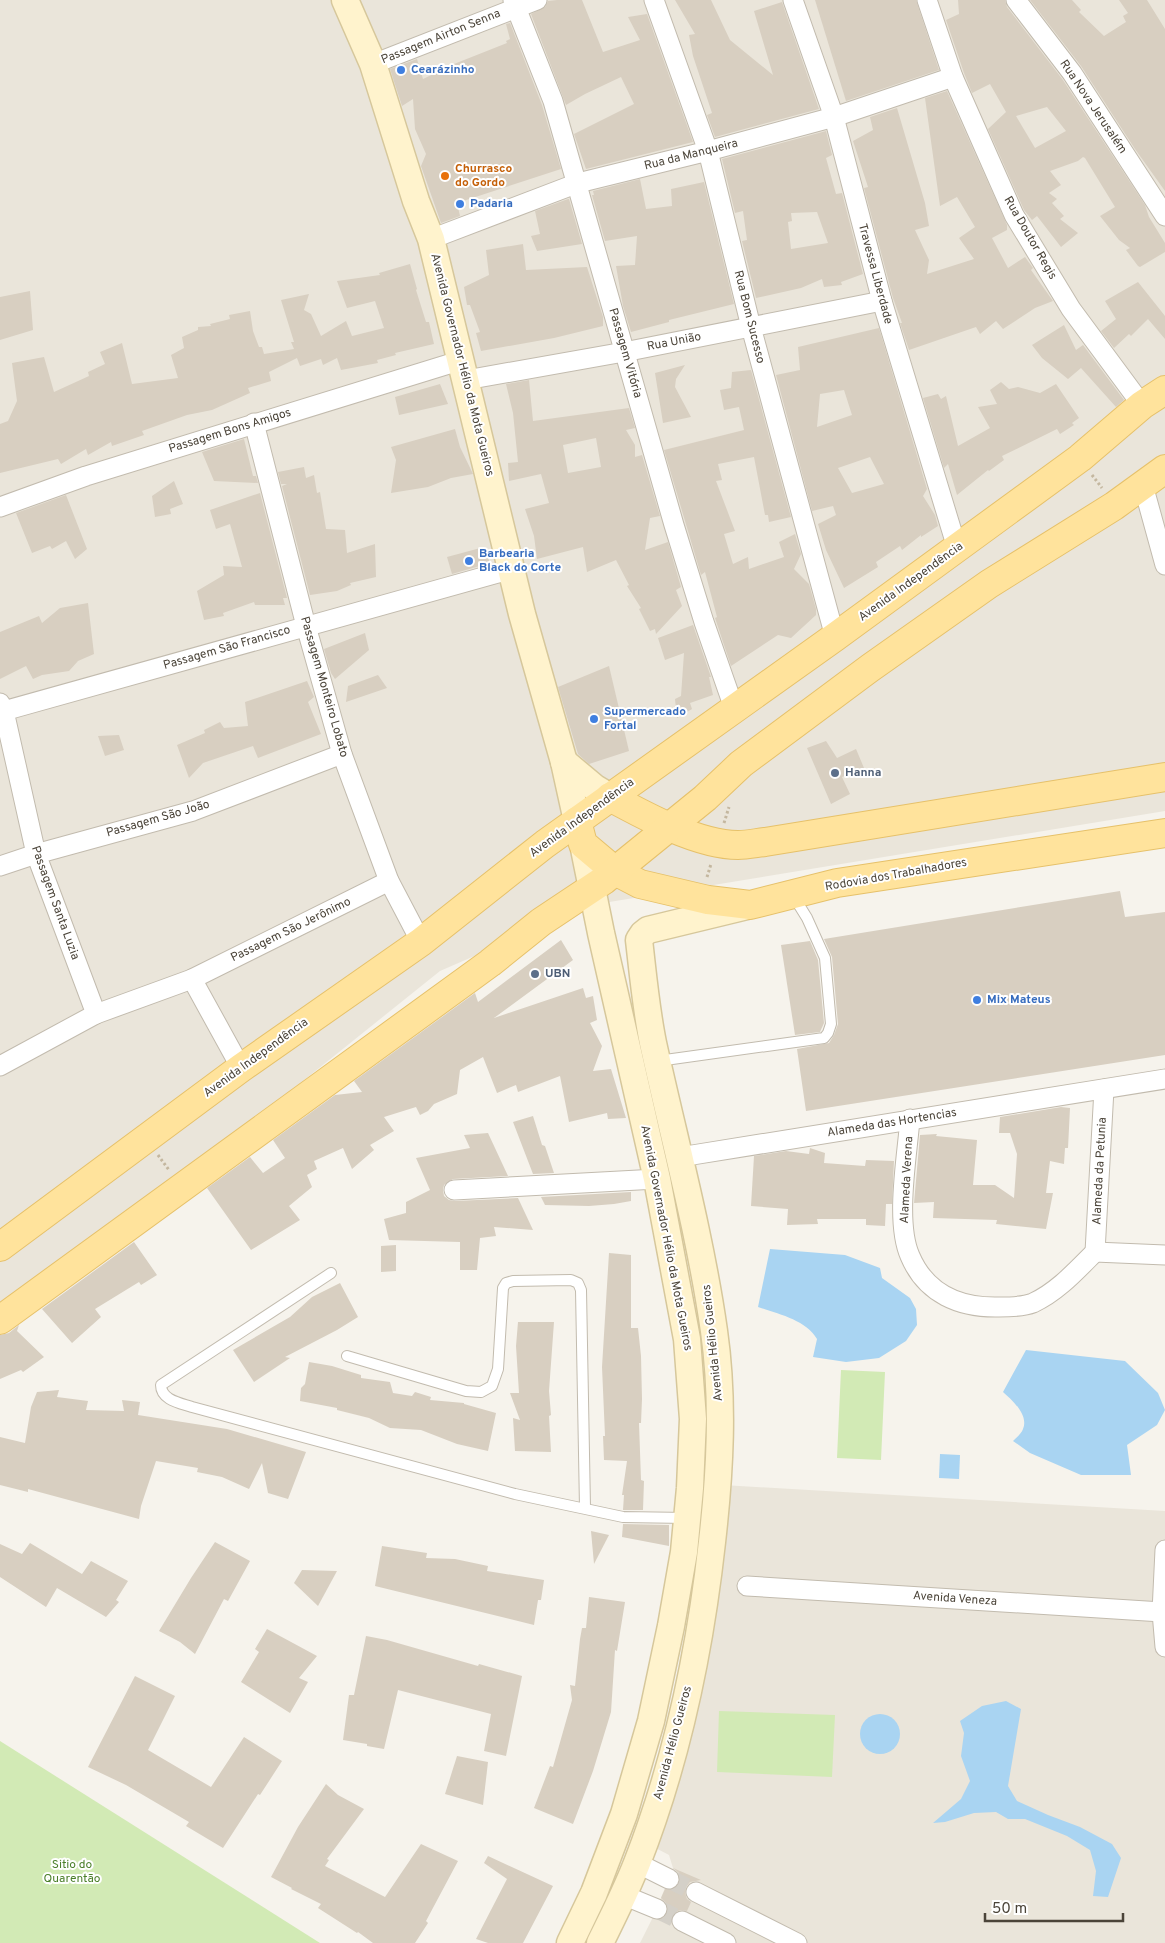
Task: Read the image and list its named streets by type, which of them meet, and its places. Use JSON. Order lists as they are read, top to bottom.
{
  "streets": {
    "main road": [
      "Avenida Governador Hélio da Mota Gueiros",
      "Avenida Independência",
      "Rodovia dos Trabalhadores",
      "Avenida Hélio Gueiros"
    ],
    "street": [
      "Passagem Airton Senna",
      "Rua Nova Jerusalém",
      "Rua da Manqueira",
      "Rua Doutor Regis",
      "Travessa Liberdade",
      "Rua Bom Sucesso",
      "Rua União",
      "Passagem Vitória",
      "Passagem Bons Amigos",
      "Passagem São Francisco",
      "Passagem Monteiro Lobato",
      "Passagem São João",
      "Passagem Santa Luzia",
      "Passagem São Jerônimo",
      "Alameda das Hortencias",
      "Alameda da Petunia",
      "Alameda Verena",
      "Avenida Veneza"
    ]
  },
  "crossings": [
    ["Passagem Airton Senna", "Passagem Vitória"],
    ["Passagem Airton Senna", "Avenida Governador Hélio da Mota Gueiros"],
    ["Rua da Manqueira", "Rua Doutor Regis"],
    ["Rua da Manqueira", "Travessa Liberdade"],
    ["Rua da Manqueira", "Rua Bom Sucesso"],
    ["Rua da Manqueira", "Passagem Vitória"],
    ["Rua da Manqueira", "Avenida Governador Hélio da Mota Gueiros"],
    ["Rua Doutor Regis", "Avenida Independência"],
    ["Travessa Liberdade", "Rua União"],
    ["Travessa Liberdade", "Avenida Independência"],
    ["Rua Bom Sucesso", "Rua União"],
    ["Rua Bom Sucesso", "Avenida Independência"],
    ["Rua União", "Passagem Vitória"],
    ["Rua União", "Avenida Governador Hélio da Mota Gueiros"],
    ["Rua União", "Passagem Bons Amigos"],
    ["Passagem Vitória", "Avenida Independência"],
    ["Avenida Governador Hélio da Mota Gueiros", "Passagem Bons Amigos"],
    ["Avenida Governador Hélio da Mota Gueiros", "Avenida Independência"],
    ["Avenida Governador Hélio da Mota Gueiros", "Passagem São Francisco"],
    ["Avenida Governador Hélio da Mota Gueiros", "Rodovia dos Trabalhadores"],
    ["Passagem Bons Amigos", "Passagem Monteiro Lobato"],
    ["Avenida Independência", "Passagem Monteiro Lobato"],
    ["Avenida Independência", "Rodovia dos Trabalhadores"],
    ["Passagem São Francisco", "Passagem Monteiro Lobato"],
    ["Passagem São Francisco", "Passagem Santa Luzia"],
    ["Passagem Monteiro Lobato", "Passagem São João"],
    ["Passagem Monteiro Lobato", "Passagem São Jerônimo"],
    ["Passagem São João", "Passagem Santa Luzia"],
    ["Rodovia dos Trabalhadores", "Avenida Hélio Gueiros"],
    ["Passagem Santa Luzia", "Passagem São Jerônimo"],
    ["Alameda das Hortencias", "Alameda da Petunia"],
    ["Alameda das Hortencias", "Alameda Verena"],
    ["Alameda das Hortencias", "Avenida Hélio Gueiros"],
    ["Alameda da Petunia", "Alameda Verena"]
  ],
  "parks": ["Sitio do Quarentão"],
  "places": [
    "Cearázinho",
    "Churrasco do Gordo",
    "Padaria",
    "Barbearia Black do Corte",
    "Supermercado Fortal",
    "Hanna",
    "UBN",
    "Mix Mateus"
  ],
  "scale_bar": "50 m"
}
